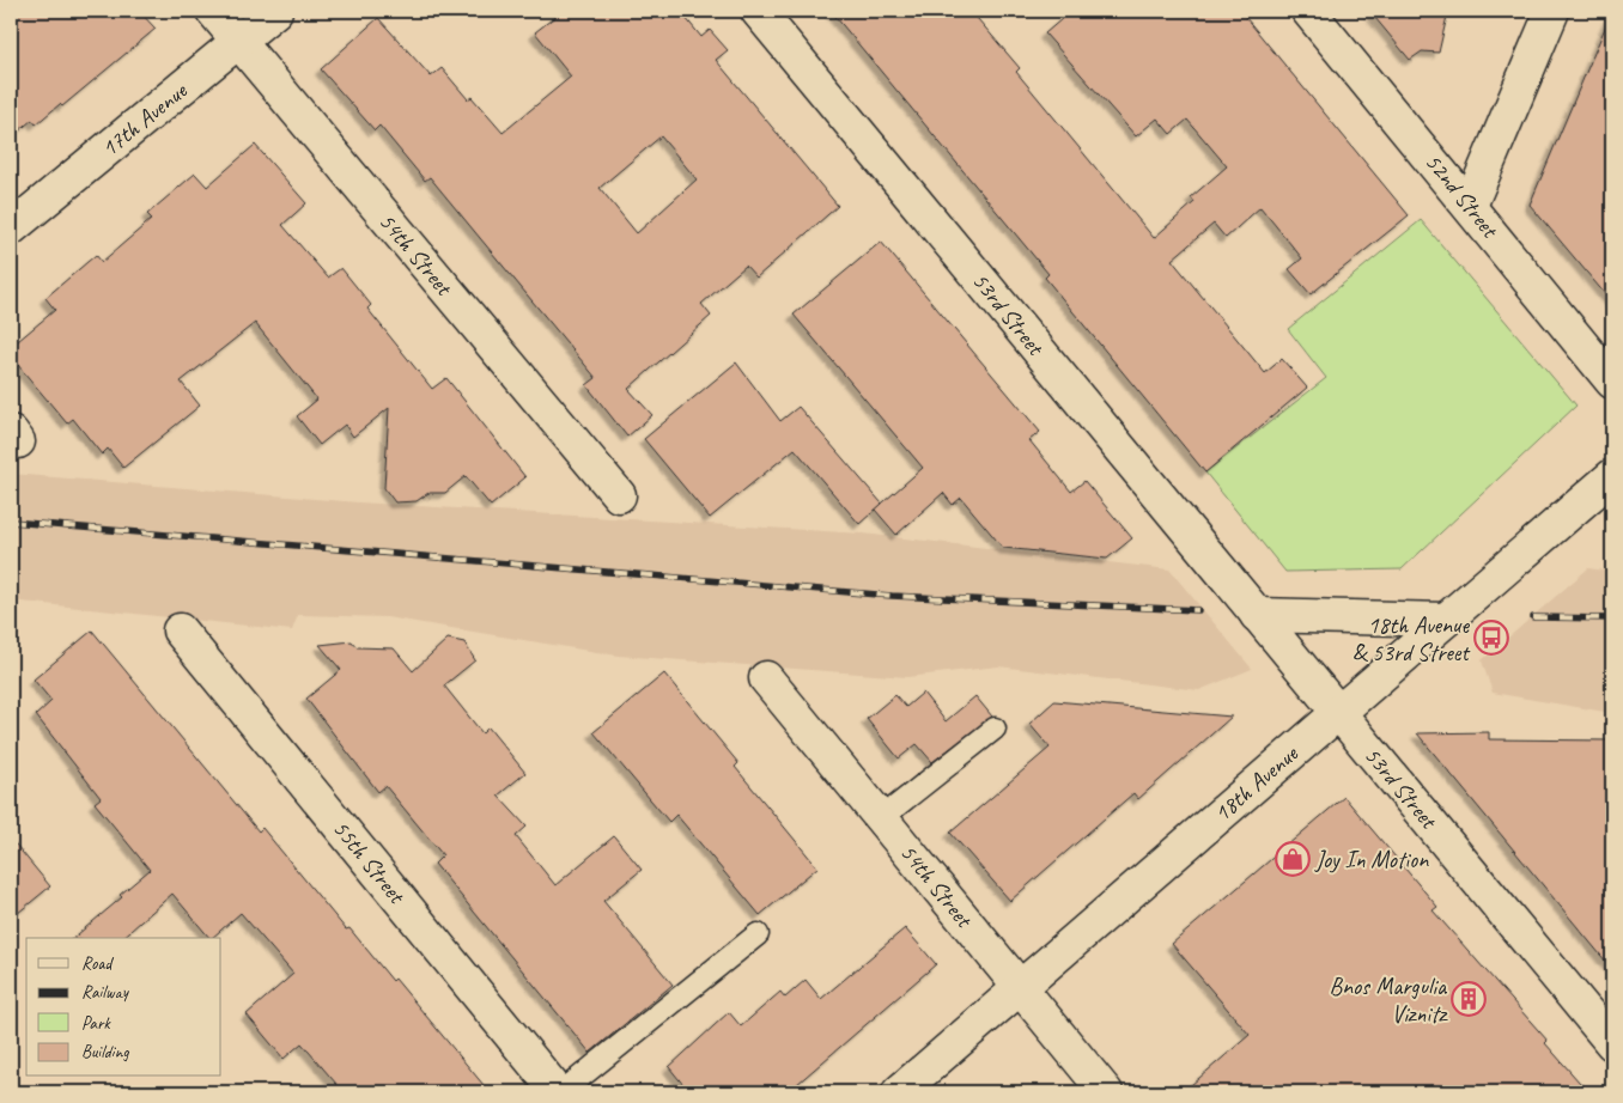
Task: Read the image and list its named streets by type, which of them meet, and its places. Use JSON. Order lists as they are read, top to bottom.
{
  "streets": {
    "street": [
      "17th Avenue",
      "52nd Street",
      "54th Street",
      "53rd Street",
      "18th Avenue",
      "55th Street"
    ]
  },
  "crossings": [
    ["17th Avenue", "54th Street"],
    ["54th Street", "18th Avenue"],
    ["53rd Street", "18th Avenue"]
  ],
  "places": {
    "bus stop": ["18th Avenue & 53rd Street"],
    "shop": ["Joy In Motion"],
    "building": ["Bnos Margulia Viznitz"]
  },
  "legend": [
    "Road",
    "Railway",
    "Park",
    "Building"
  ]
}
